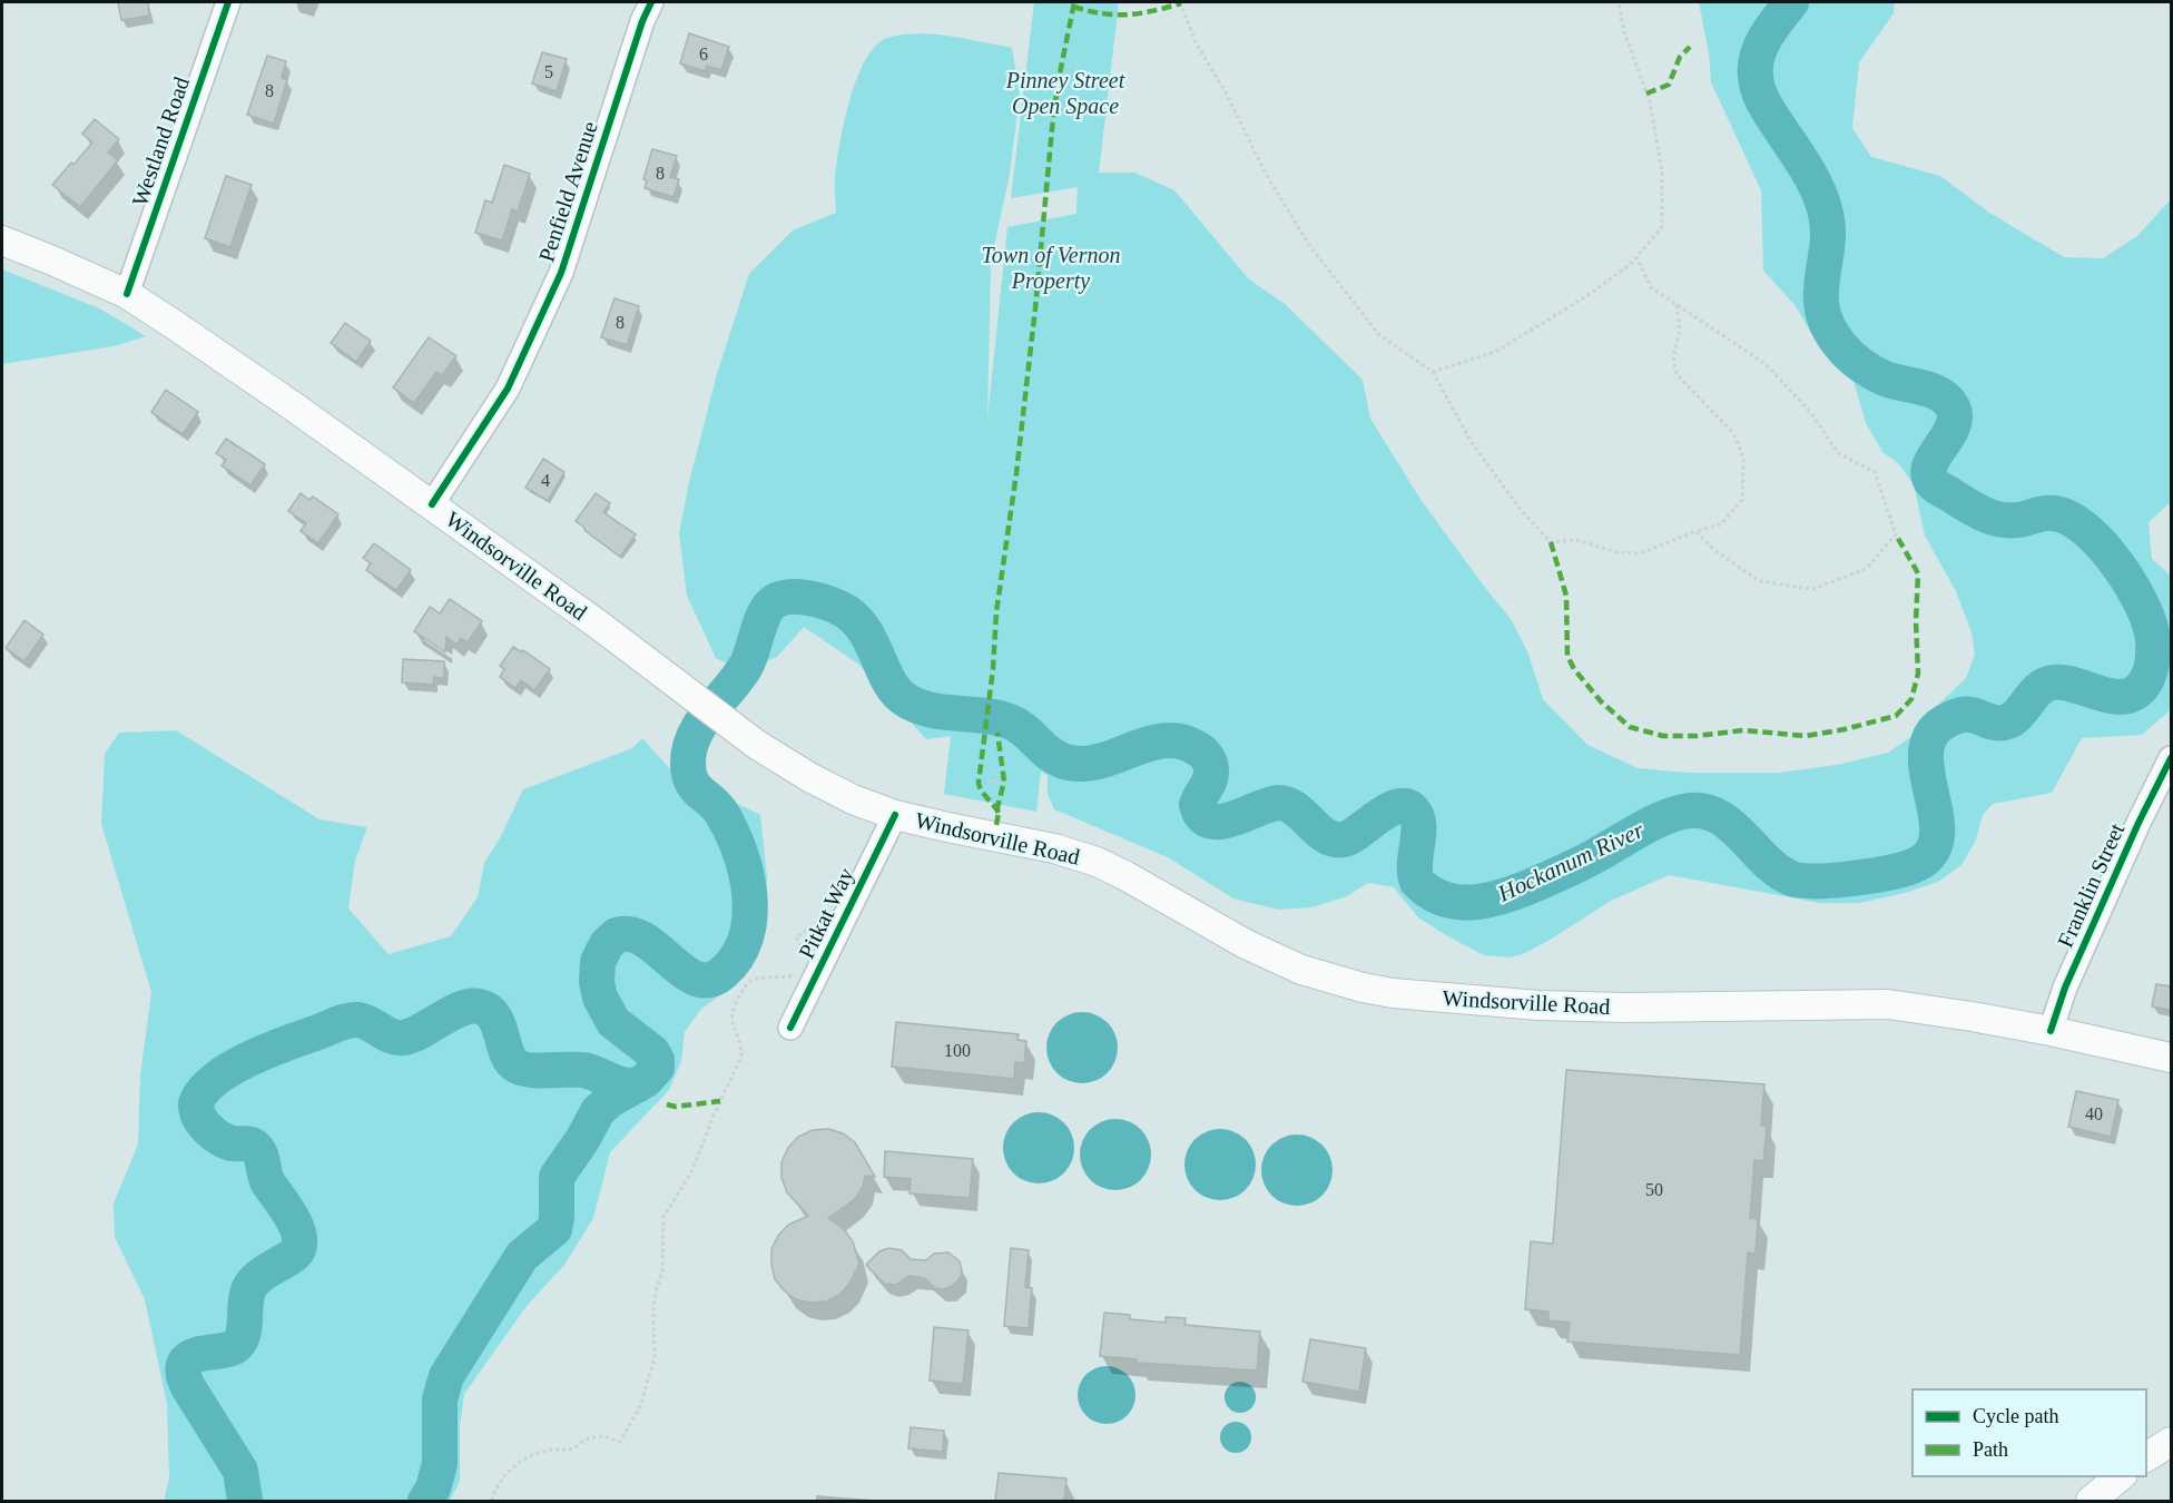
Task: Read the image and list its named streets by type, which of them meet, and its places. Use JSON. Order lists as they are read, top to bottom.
{
  "streets": {
    "main road": ["Windsorville Road"],
    "street": [
      "Westland Road",
      "Penfield Avenue",
      "Franklin Street",
      "Pitkat Way"
    ]
  },
  "crossings": [
    ["Westland Road", "Windsorville Road"],
    ["Penfield Avenue", "Windsorville Road"],
    ["Windsorville Road", "Franklin Street"],
    ["Windsorville Road", "Pitkat Way"]
  ],
  "water": ["Hockanum River"],
  "parks": ["Pinney Street Open Space", "Town of Vernon Property"],
  "house_numbers": [
    "6",
    "5",
    "8",
    "8",
    "8",
    "4",
    "100",
    "40",
    "50"
  ],
  "legend": ["Cycle path", "Path"]
}
